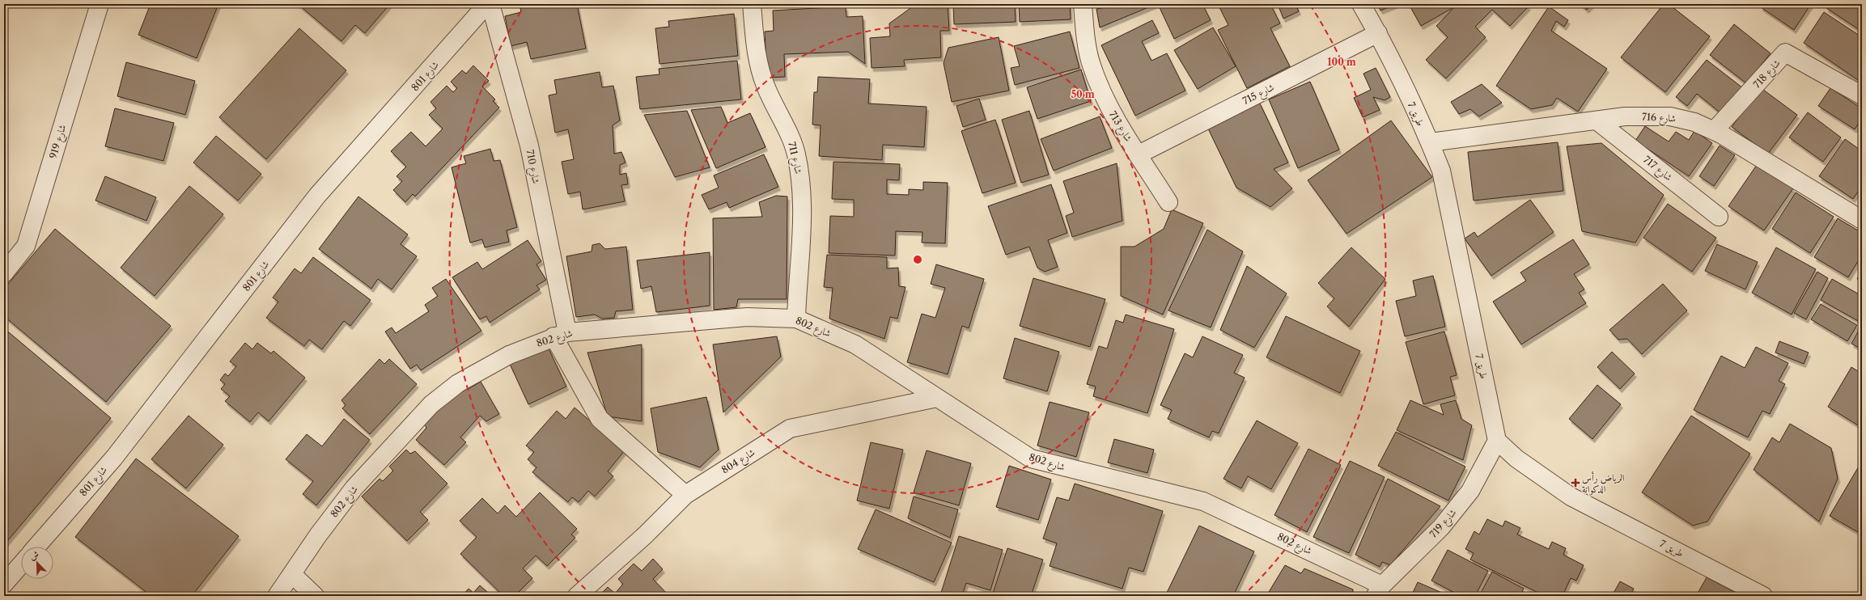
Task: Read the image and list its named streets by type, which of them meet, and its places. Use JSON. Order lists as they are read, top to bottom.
{
  "streets": {
    "street": [
      "شارع 718",
      "شارع 801",
      "شارع 715",
      "7 طريق",
      "شارع 716",
      "شارع 713",
      "شارع 919",
      "شارع 711",
      "شارع 710",
      "شارع 717",
      "شارع 802",
      "شارع 804",
      "شارع 719"
    ]
  },
  "crossings": [
    ["شارع 718", "شارع 716"],
    ["شارع 715", "7 طريق"],
    ["شارع 715", "شارع 713"],
    ["7 طريق", "شارع 716"],
    ["7 طريق", "شارع 719"],
    ["شارع 716", "شارع 717"],
    ["شارع 711", "شارع 802"],
    ["شارع 710", "شارع 802"],
    ["شارع 710", "شارع 804"],
    ["شارع 802", "شارع 804"],
    ["شارع 802", "شارع 719"]
  ],
  "places": {
    "health": ["الرياض رأس الدكوانة"]
  },
  "north": "top left",
  "rings": ["100 m", "50 m"]
}
